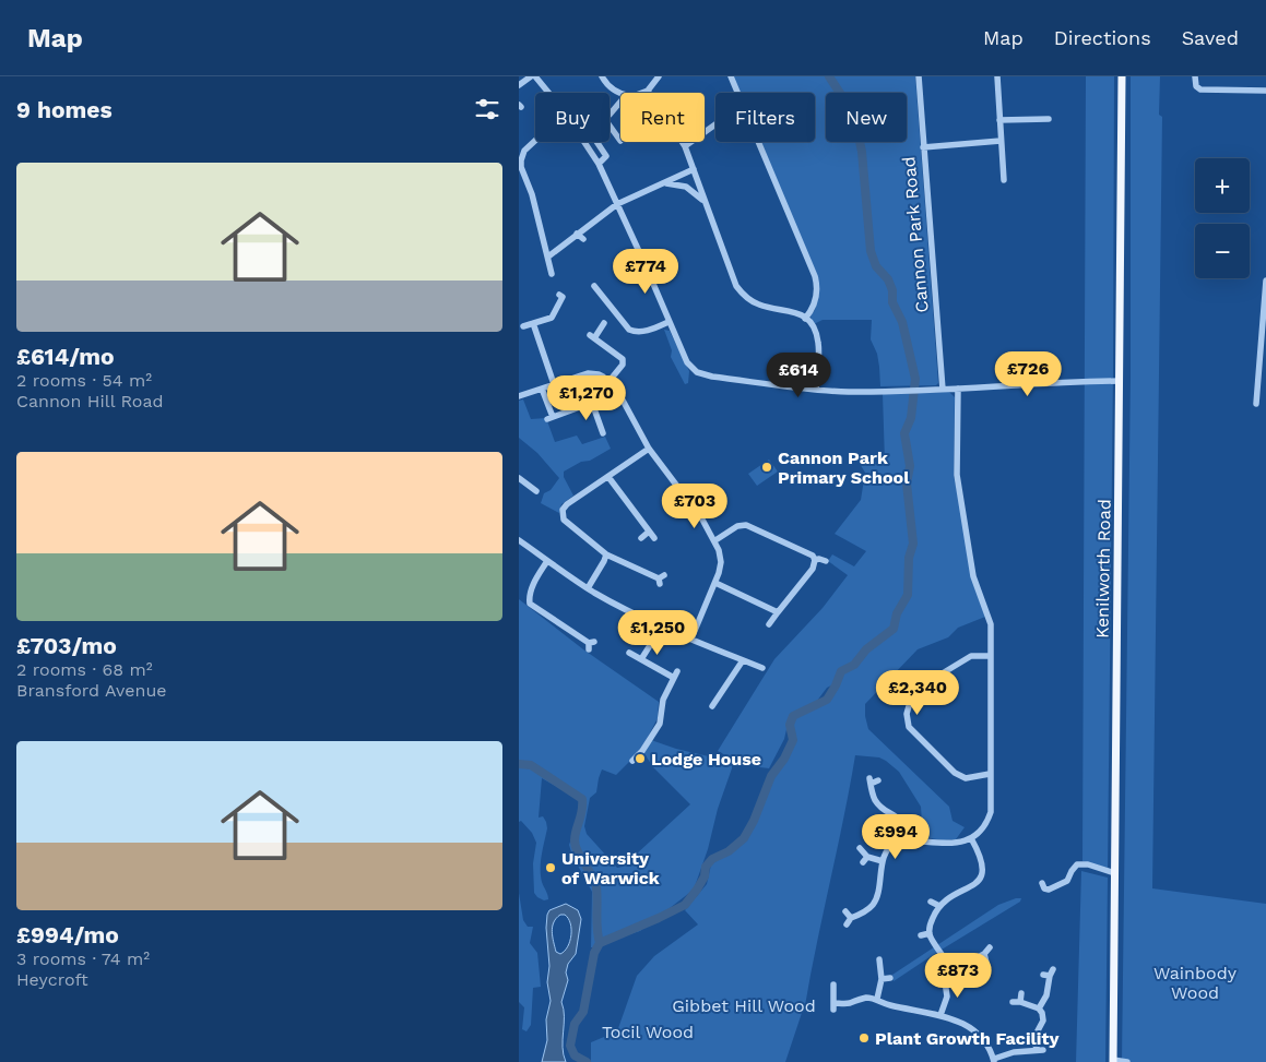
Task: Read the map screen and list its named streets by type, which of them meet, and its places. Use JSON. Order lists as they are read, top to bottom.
{
  "streets": {
    "main road": ["Kenilworth Road"],
    "street": ["Cannon Park Road"]
  },
  "parks": ["Wainbody Wood", "Gibbet Hill Wood", "Tocil Wood"],
  "places": [
    "Cannon Park Primary School",
    "Lodge House",
    "University of Warwick",
    "Plant Growth Facility"
  ],
  "page": {
    "header": "Map",
    "nav": ["Map", "Directions", "Saved"],
    "heading": "9 homes",
    "chip": [
      "Buy",
      "Rent",
      "Filters",
      "New"
    ],
    "list": [
      {
        "name": "£614/mo",
        "note": "2 rooms · 54 m² · Cannon Hill Road"
      },
      {
        "name": "£703/mo",
        "note": "2 rooms · 68 m² · Bransford Avenue"
      },
      {
        "name": "£994/mo",
        "note": "3 rooms · 74 m² · Heycroft"
      }
    ],
    "map_buttons": ["+", "−"],
    "price": [
      "£774",
      "£726",
      "£614",
      "£1,270",
      "£703",
      "£1,250",
      "£2,340",
      "£994",
      "£873"
    ]
  }
}
